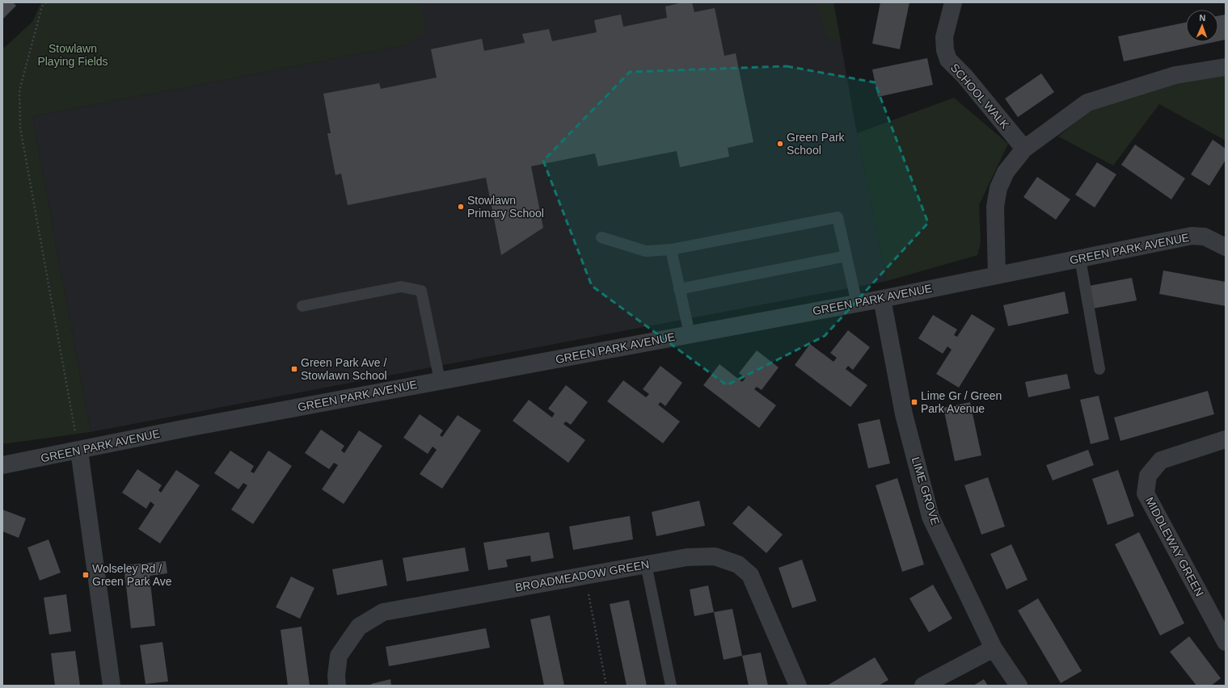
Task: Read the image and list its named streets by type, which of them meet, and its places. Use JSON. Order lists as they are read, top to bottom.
{
  "streets": {
    "street": [
      "SCHOOL WALK",
      "GREEN PARK AVENUE",
      "LIME GROVE",
      "MIDDLEWAY GREEN",
      "BROADMEADOW GREEN"
    ]
  },
  "crossings": [
    ["GREEN PARK AVENUE", "LIME GROVE"]
  ],
  "parks": ["Stowlawn Playing Fields"],
  "places": {
    "other": ["Green Park School", "Stowlawn Primary School"],
    "transit": ["Green Park Ave / Stowlawn School", "Lime Gr / Green Park Avenue", "Wolseley Rd / Green Park Ave"]
  },
  "north": "top"
}
